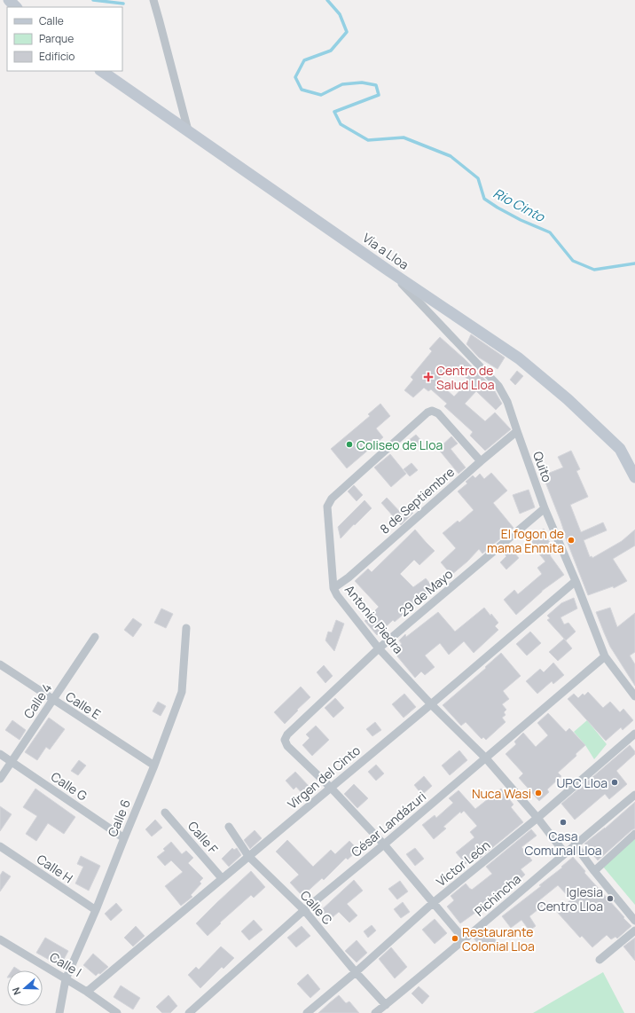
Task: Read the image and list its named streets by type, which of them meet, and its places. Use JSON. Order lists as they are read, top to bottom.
{
  "streets": {
    "street": [
      "Vía a Lloa",
      "Quito",
      "8 de Septiembre",
      "29 de Mayo",
      "Antonio Piedra",
      "Calle 4",
      "Calle E",
      "Virgen del Cinto",
      "Calle G",
      "Calle 6",
      "César Landázuri",
      "Calle F",
      "Víctor León",
      "Calle H",
      "Pichincha",
      "Calle C",
      "Calle I"
    ]
  },
  "crossings": [
    ["Vía a Lloa", "Quito"],
    ["Quito", "8 de Septiembre"],
    ["Quito", "29 de Mayo"],
    ["Quito", "Virgen del Cinto"],
    ["Quito", "César Landázuri"],
    ["8 de Septiembre", "Antonio Piedra"],
    ["29 de Mayo", "Antonio Piedra"],
    ["29 de Mayo", "Virgen del Cinto"],
    ["Antonio Piedra", "Virgen del Cinto"],
    ["Antonio Piedra", "César Landázuri"],
    ["Antonio Piedra", "Víctor León"],
    ["Antonio Piedra", "Pichincha"],
    ["Calle 4", "Calle E"],
    ["Calle 4", "Calle G"],
    ["Calle E", "Calle 6"],
    ["Virgen del Cinto", "Calle F"],
    ["Virgen del Cinto", "Calle C"],
    ["Virgen del Cinto", "Calle I"],
    ["Calle G", "Calle 6"],
    ["Calle 6", "Calle H"],
    ["Calle 6", "Calle I"],
    ["César Landázuri", "Calle C"],
    ["Víctor León", "Calle C"],
    ["Pichincha", "Calle C"]
  ],
  "water": ["Rio Cinto"],
  "places": {
    "health": ["Centro de Salud Lloa"],
    "other": [
      "Coliseo de Lloa",
      "El fogon de mama Enmita",
      "UPC Lloa",
      "Nuca Wasi",
      "Casa Comunal Lloa",
      "Iglesia Centro Lloa",
      "Restaurante Colonial Lloa"
    ]
  },
  "legend": ["Calle", "Parque", "Edificio"],
  "north": "left"
}
